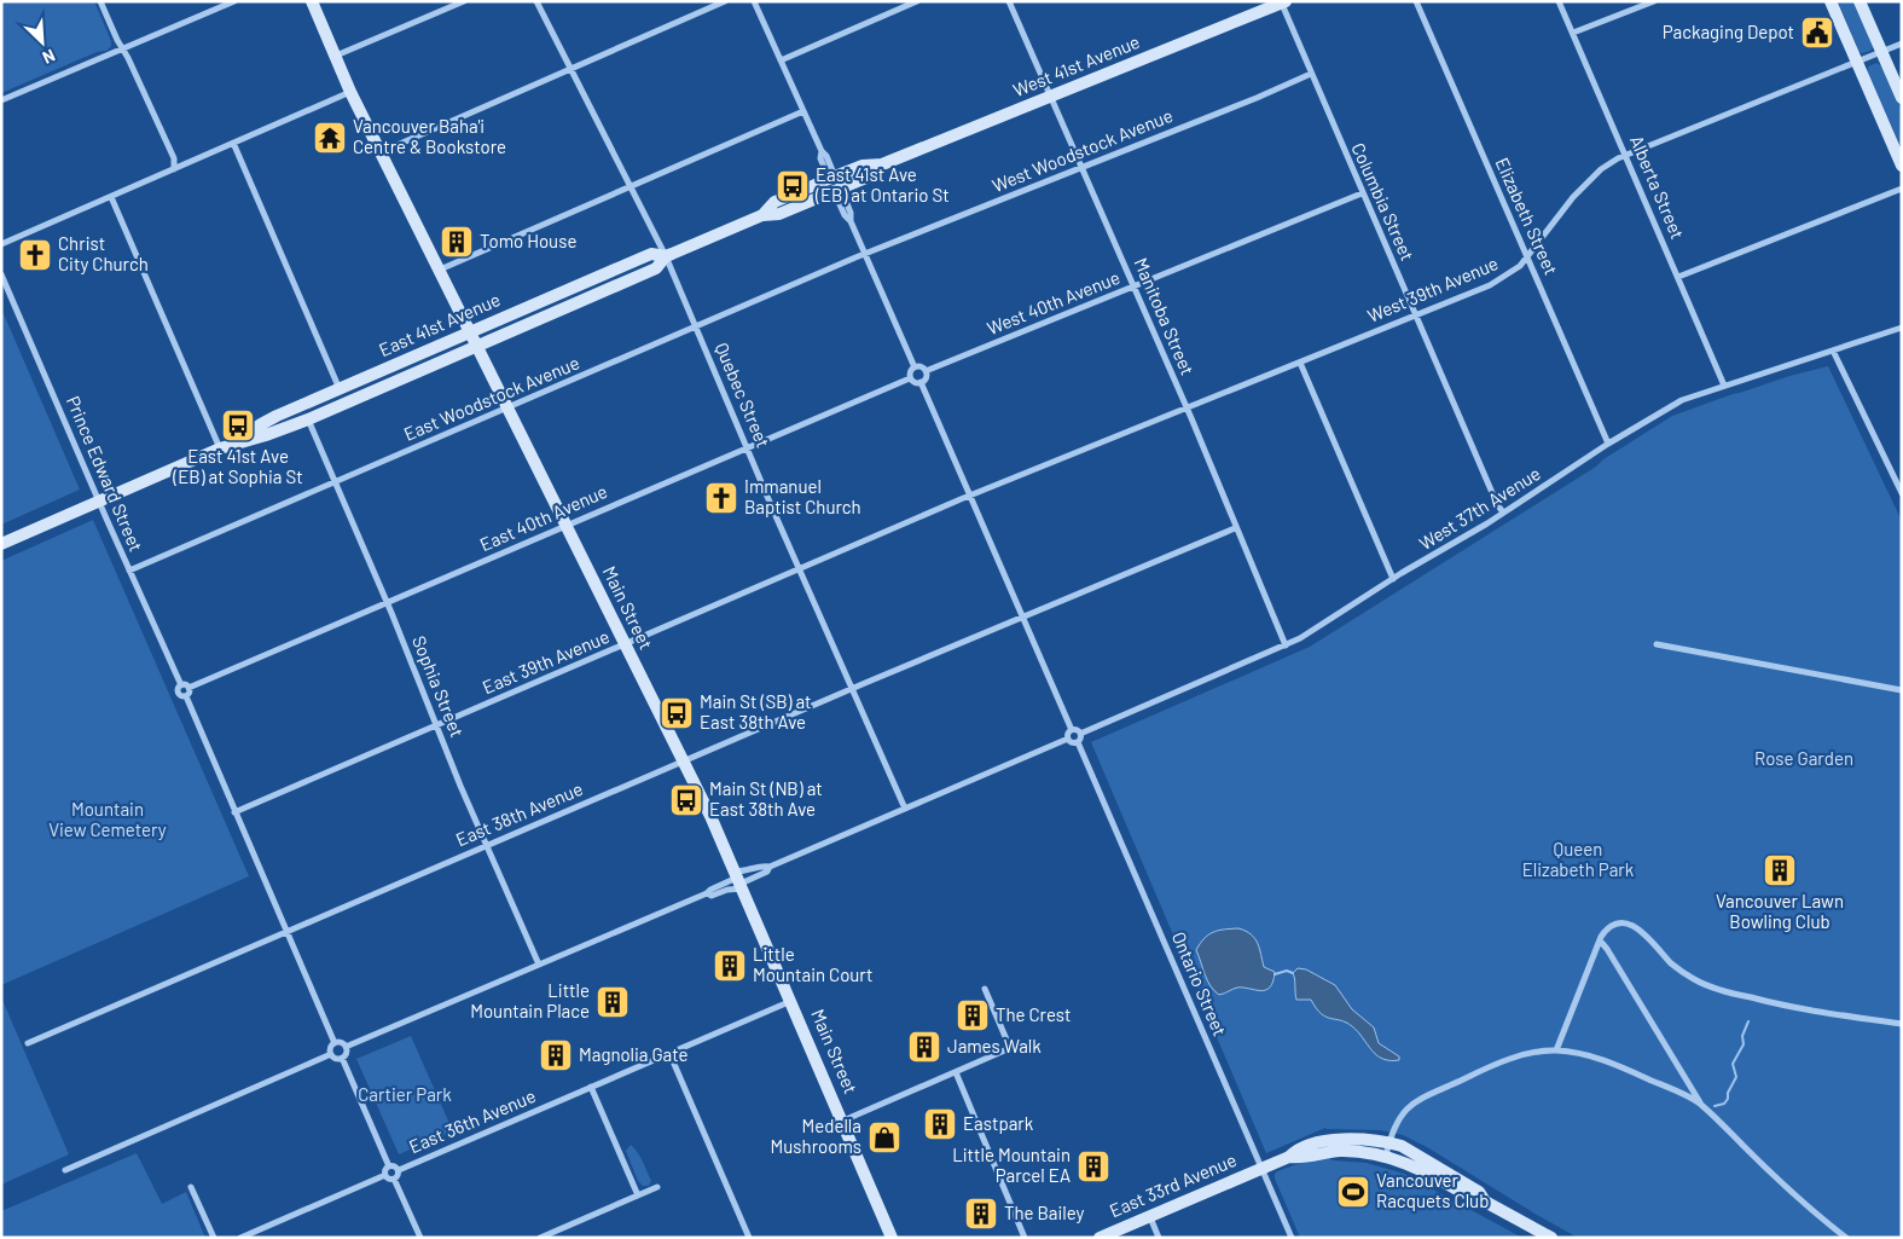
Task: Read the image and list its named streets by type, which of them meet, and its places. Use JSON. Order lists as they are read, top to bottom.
{
  "streets": {
    "main road": [
      "West 41st Avenue",
      "East 41st Avenue",
      "Main Street",
      "East 33rd Avenue"
    ],
    "street": [
      "West Woodstock Avenue",
      "Alberta Street",
      "Columbia Street",
      "Elizabeth Street",
      "West 39th Avenue",
      "West 40th Avenue",
      "Manitoba Street",
      "Quebec Street",
      "East Woodstock Avenue",
      "Prince Edward Street",
      "West 37th Avenue",
      "East 40th Avenue",
      "East 39th Avenue",
      "Sophia Street",
      "East 38th Avenue",
      "Ontario Street",
      "East 36th Avenue"
    ]
  },
  "crossings": [
    ["West 41st Avenue", "Columbia Street"],
    ["West 41st Avenue", "Manitoba Street"],
    ["West 41st Avenue", "East 41st Avenue"],
    ["West Woodstock Avenue", "Columbia Street"],
    ["West Woodstock Avenue", "Manitoba Street"],
    ["West Woodstock Avenue", "East Woodstock Avenue"],
    ["Alberta Street", "West 39th Avenue"],
    ["Alberta Street", "West 37th Avenue"],
    ["Columbia Street", "West 39th Avenue"],
    ["Columbia Street", "West 40th Avenue"],
    ["Columbia Street", "West 37th Avenue"],
    ["Elizabeth Street", "West 39th Avenue"],
    ["Elizabeth Street", "West 37th Avenue"],
    ["West 39th Avenue", "Manitoba Street"],
    ["West 39th Avenue", "East 39th Avenue"],
    ["West 40th Avenue", "Manitoba Street"],
    ["West 40th Avenue", "East 40th Avenue"],
    ["Manitoba Street", "West 37th Avenue"],
    ["Manitoba Street", "East 38th Avenue"],
    ["East 41st Avenue", "Quebec Street"],
    ["East 41st Avenue", "Prince Edward Street"],
    ["East 41st Avenue", "Main Street"],
    ["East 41st Avenue", "Sophia Street"],
    ["Quebec Street", "East Woodstock Avenue"],
    ["Quebec Street", "East 40th Avenue"],
    ["Quebec Street", "East 39th Avenue"],
    ["Quebec Street", "East 38th Avenue"],
    ["East Woodstock Avenue", "Prince Edward Street"],
    ["East Woodstock Avenue", "Main Street"],
    ["East Woodstock Avenue", "Sophia Street"],
    ["Prince Edward Street", "East 40th Avenue"],
    ["West 37th Avenue", "Ontario Street"],
    ["East 40th Avenue", "Main Street"],
    ["East 40th Avenue", "Sophia Street"],
    ["Main Street", "East 39th Avenue"],
    ["Main Street", "East 38th Avenue"],
    ["Main Street", "East 36th Avenue"],
    ["East 39th Avenue", "Sophia Street"],
    ["Sophia Street", "East 38th Avenue"],
    ["Ontario Street", "East 33rd Avenue"]
  ],
  "parks": [
    "Rose Garden",
    "Mountain View Cemetery",
    "Queen Elizabeth Park",
    "Cartier Park"
  ],
  "places": {
    "public building": ["Packaging Depot"],
    "temple": ["Vancouver Baha'i Centre & Bookstore"],
    "bus stop": [
      "East 41st Ave (EB) at Ontario St",
      "East 41st Ave (EB) at Sophia St",
      "Main St (SB) at East 38th Ave",
      "Main St (NB) at East 38th Ave"
    ],
    "building": [
      "Tomo House",
      "Vancouver Lawn Bowling Club",
      "Little Mountain Court",
      "Little Mountain Place",
      "The Crest",
      "James Walk",
      "Magnolia Gate",
      "Eastpark",
      "Little Mountain Parcel EA",
      "The Bailey"
    ],
    "church": ["Christ City Church", "Immanuel Baptist Church"],
    "shop": ["Medella Mushrooms"],
    "sports": ["Vancouver Racquets Club"]
  },
  "north": "bottom right"
}
